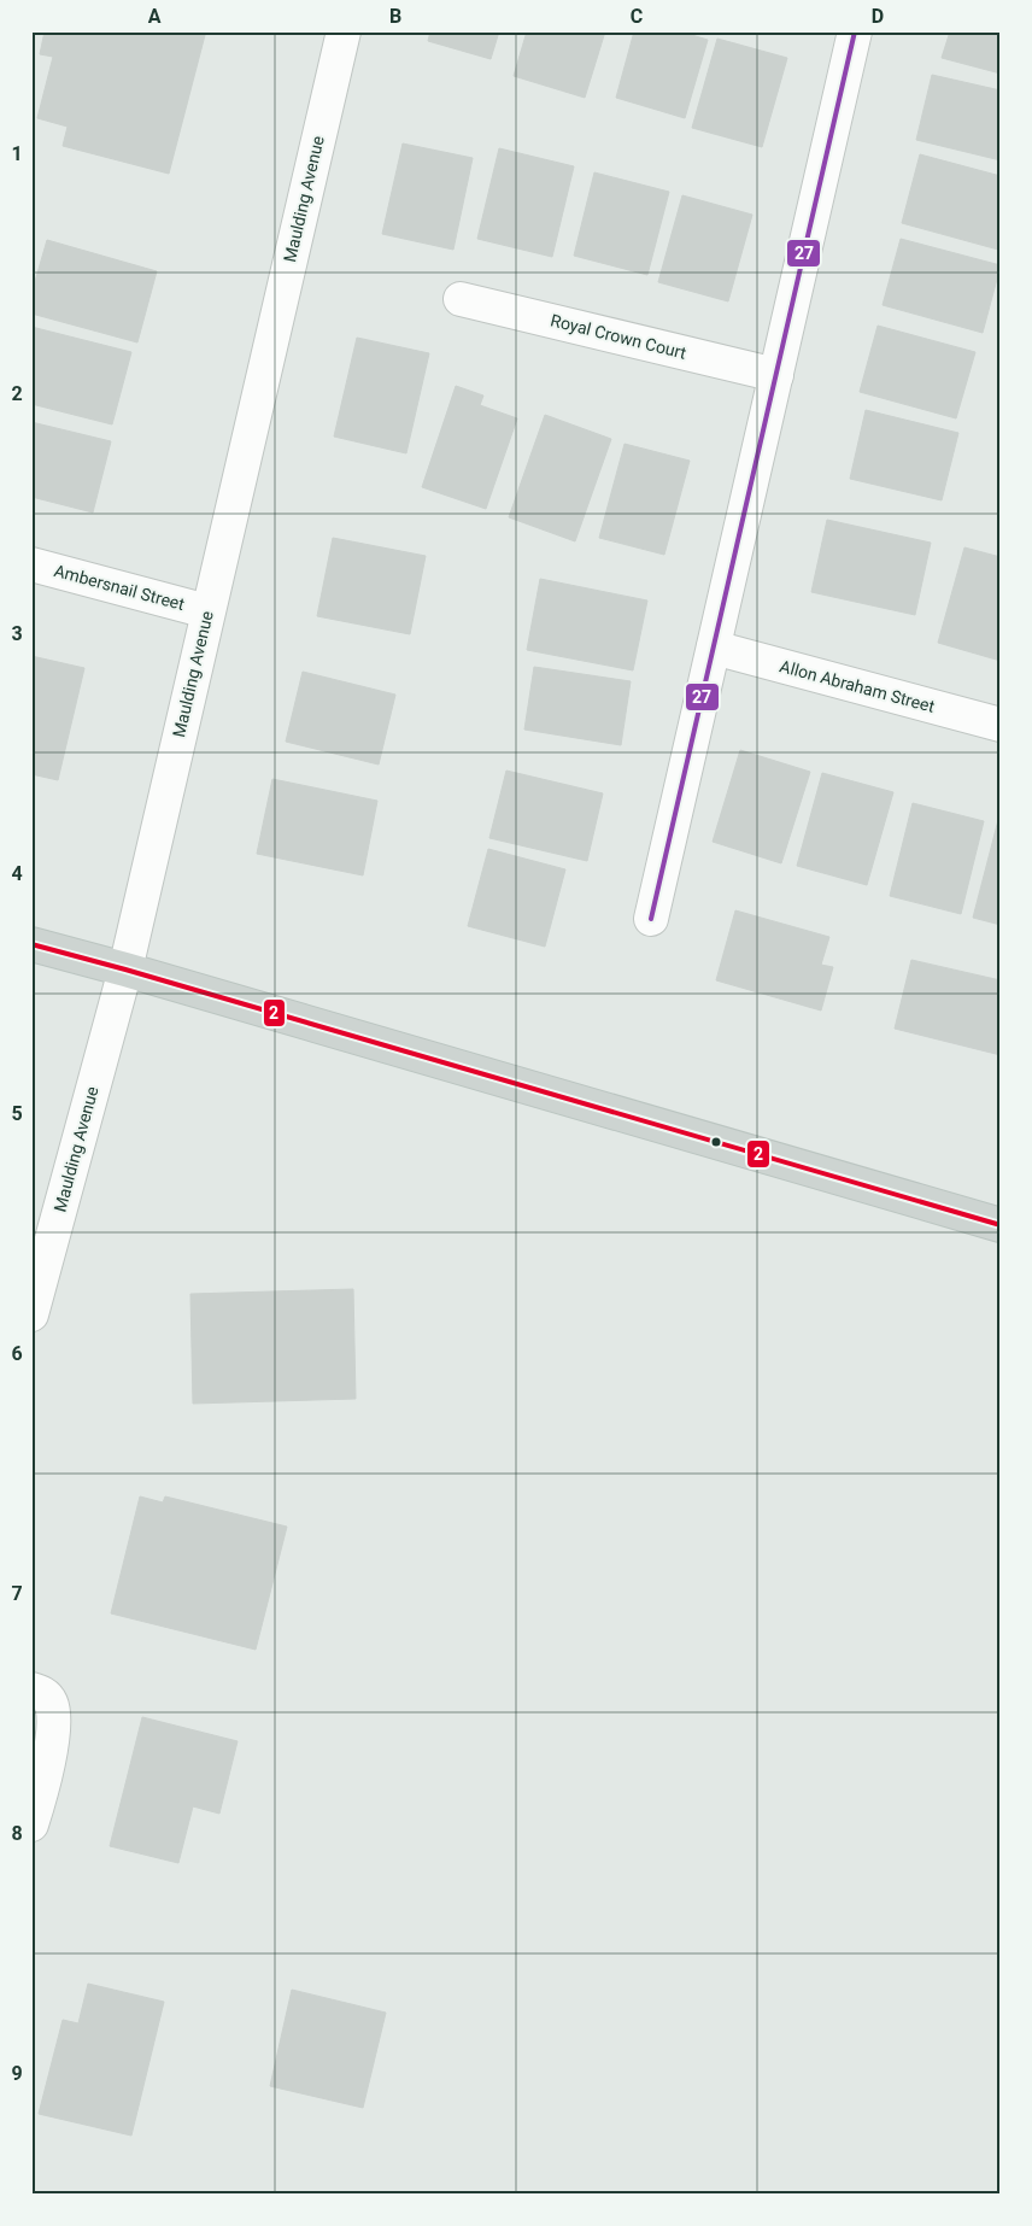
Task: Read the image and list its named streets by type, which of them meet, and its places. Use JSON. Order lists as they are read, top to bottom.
{
  "streets": {
    "street": [
      "Maulding Avenue",
      "Royal Crown Court",
      "Ambersnail Street",
      "Allon Abraham Street"
    ]
  },
  "crossings": [
    ["Maulding Avenue", "Ambersnail Street"]
  ],
  "lines": ["transit line 27", "transit line 2"],
  "grid": {
    "columns": [
      "A",
      "B",
      "C",
      "D"
    ],
    "rows": [
      "1",
      "2",
      "3",
      "4",
      "5",
      "6",
      "7",
      "8",
      "9"
    ]
  }
}
